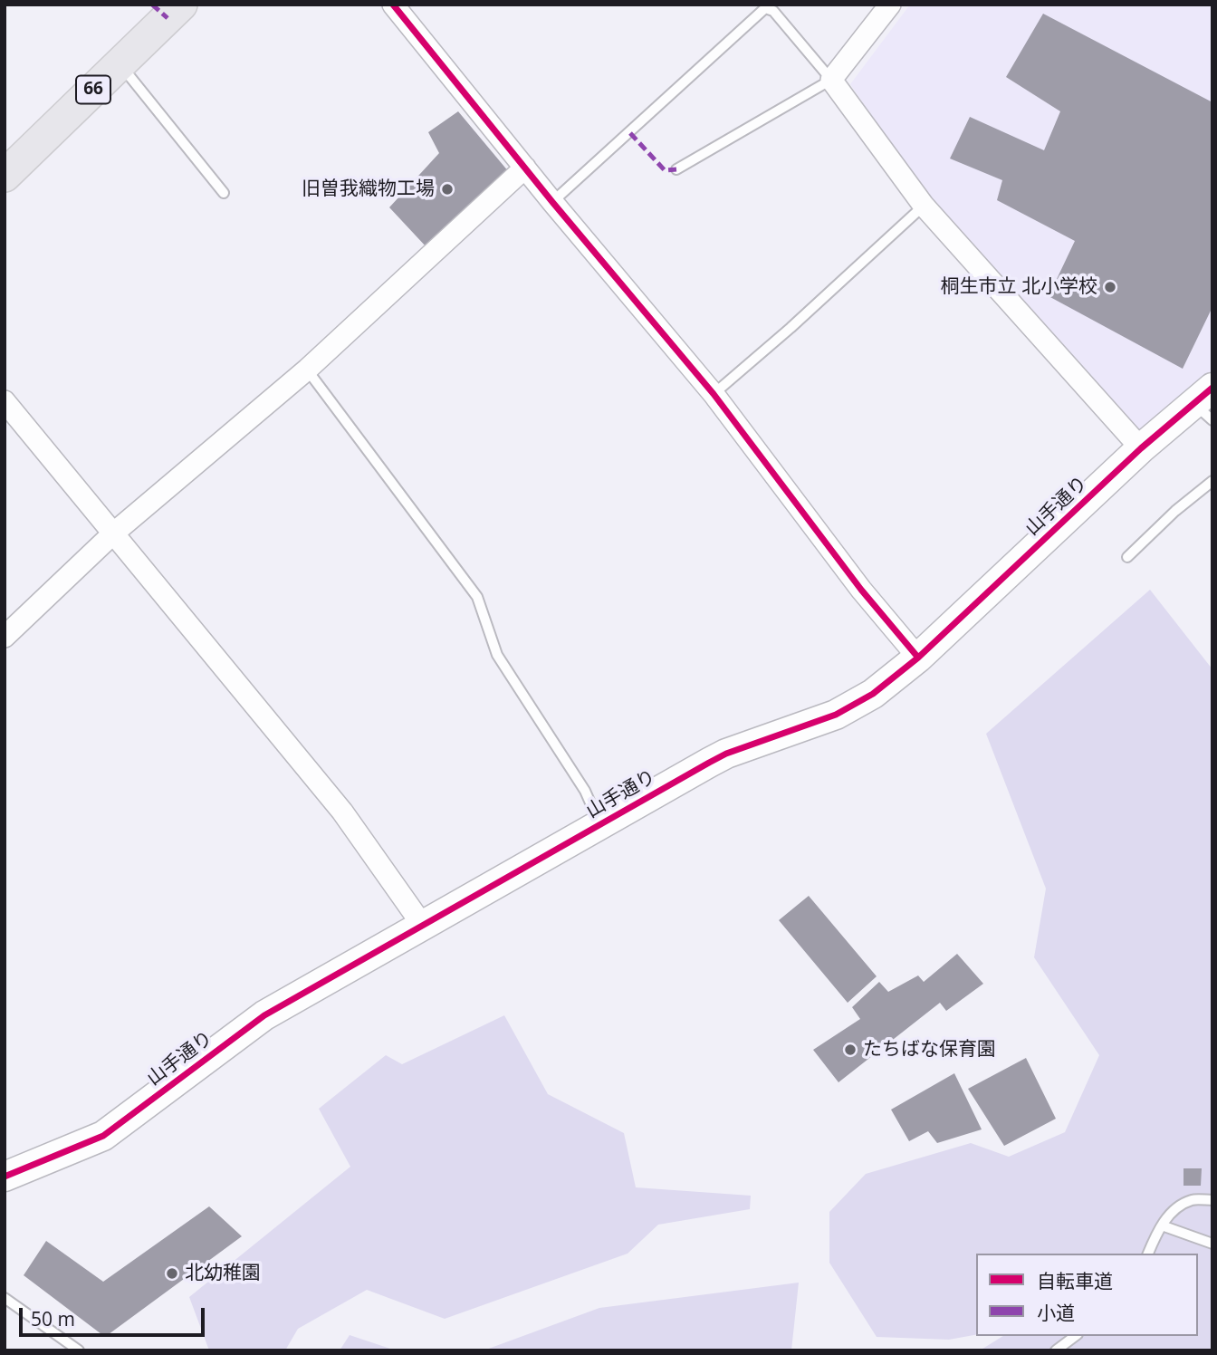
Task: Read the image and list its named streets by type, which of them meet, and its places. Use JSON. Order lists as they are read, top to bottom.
{
  "streets": {
    "main road": ["66"],
    "street": ["山手通り"]
  },
  "places": [
    "旧曽我織物工場",
    "桐生市立 北小学校",
    "たちばな保育園",
    "北幼稚園"
  ],
  "legend": ["自転車道", "小道"],
  "scale_bar": "50 m"
}
